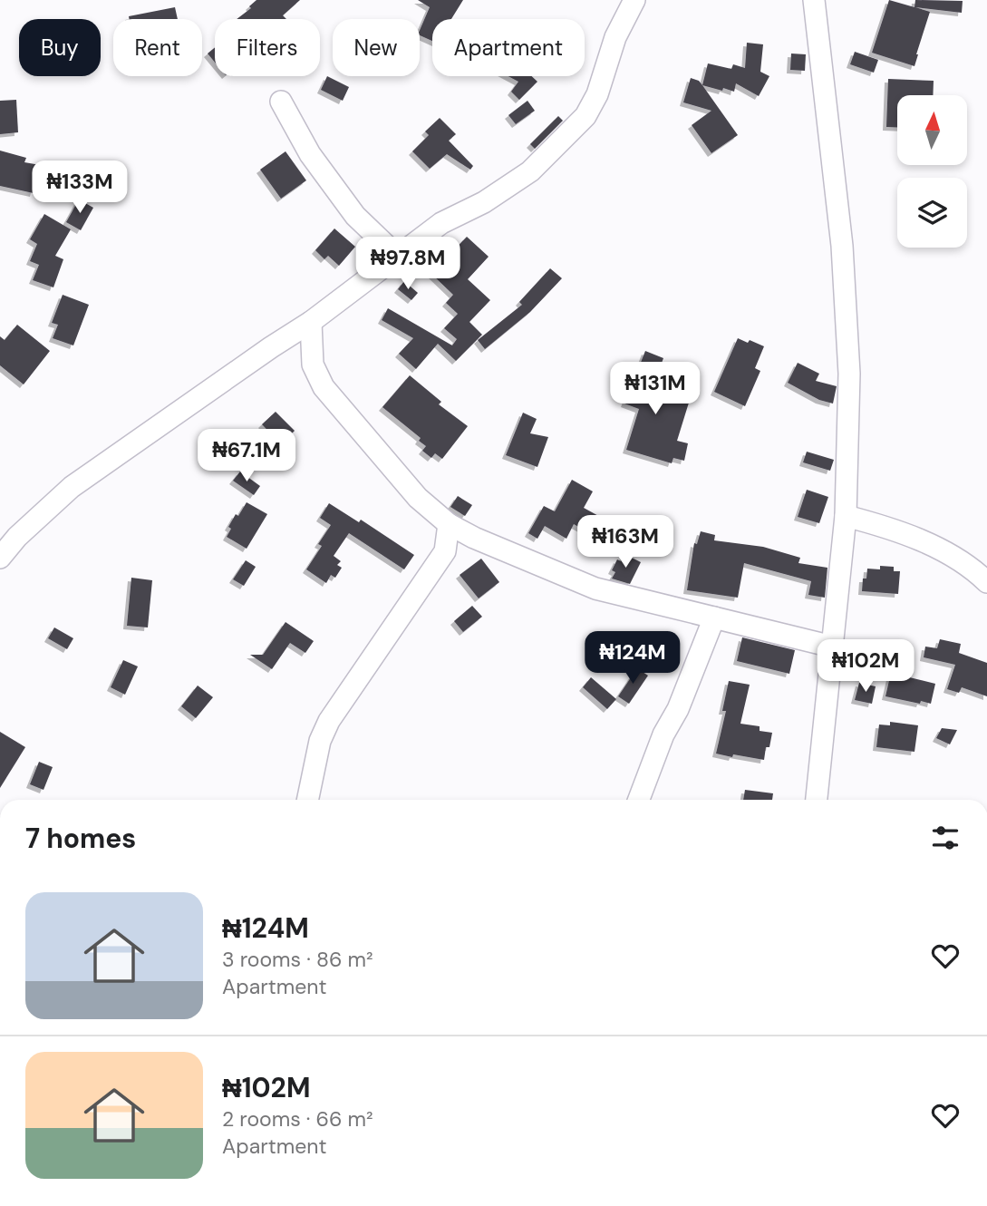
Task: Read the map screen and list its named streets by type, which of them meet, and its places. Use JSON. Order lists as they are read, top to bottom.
{
  "north": "top",
  "page": {
    "chip": [
      "Buy",
      "Rent",
      "Filters",
      "New",
      "Apartment"
    ],
    "price": [
      "₦133M",
      "₦97.8M",
      "₦131M",
      "₦67.1M",
      "₦163M",
      "₦124M",
      "₦102M"
    ],
    "heading": "7 homes",
    "list": [
      {
        "name": "₦124M",
        "note": "3 rooms · 86 m² · Apartment"
      },
      {
        "name": "₦102M",
        "note": "2 rooms · 66 m² · Apartment"
      }
    ]
  }
}
